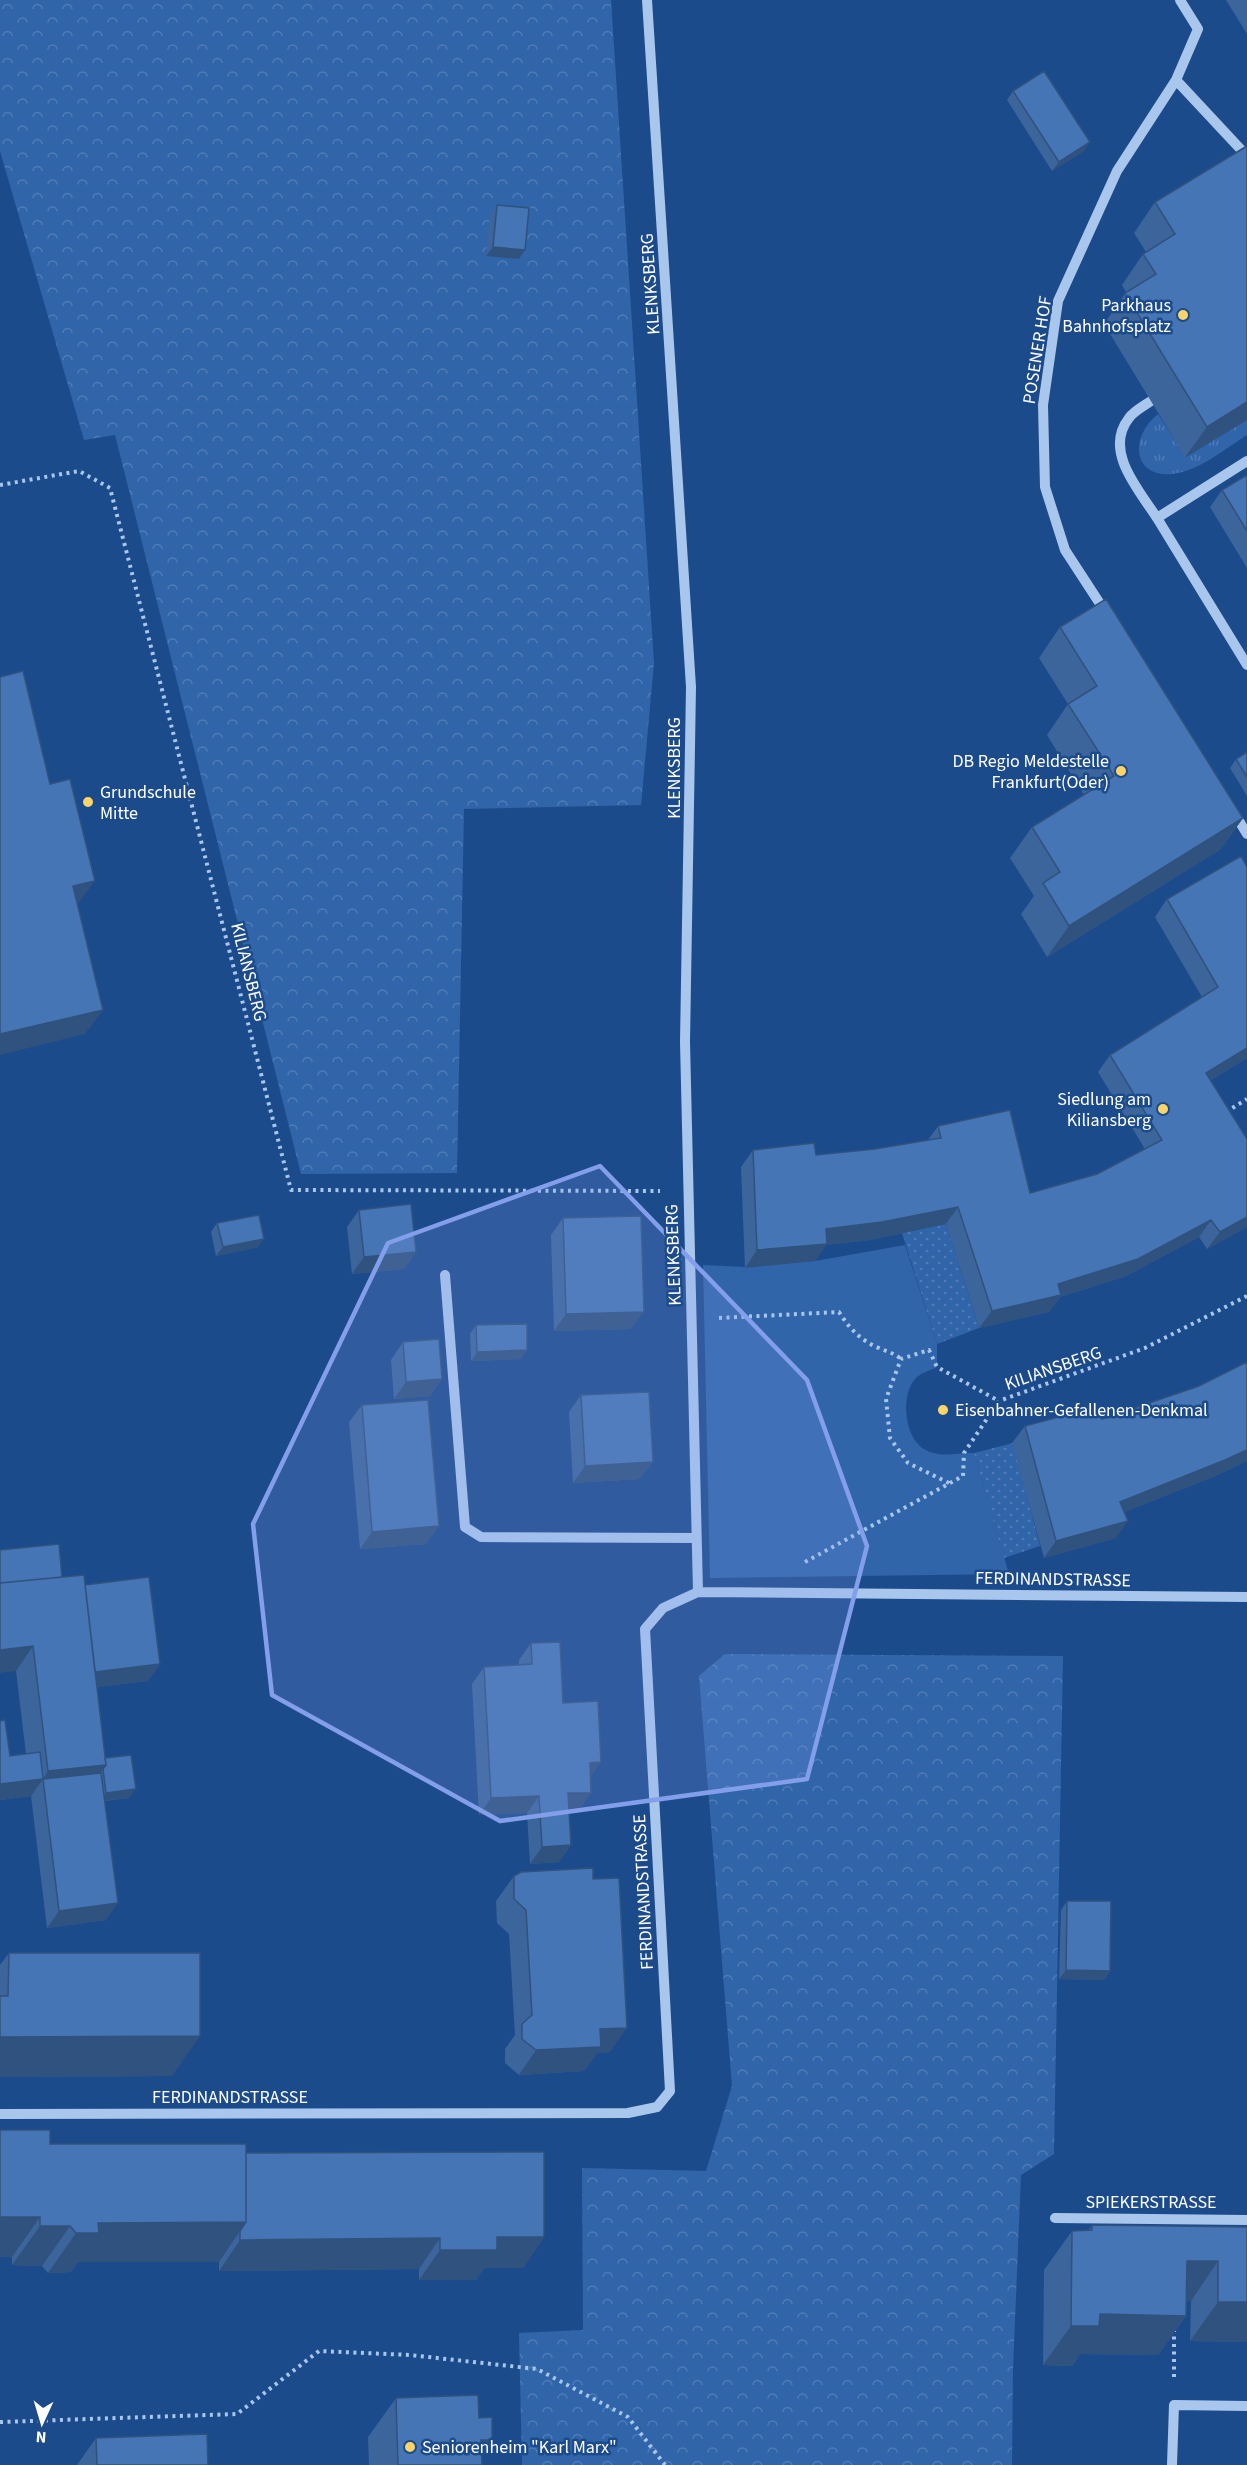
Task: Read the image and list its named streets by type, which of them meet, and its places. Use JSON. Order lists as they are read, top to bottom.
{
  "streets": {
    "street": [
      "KLENKSBERG",
      "POSENER HOF",
      "FERDINANDSTRASSE",
      "SPIEKERSTRASSE"
    ],
    "path": ["KILIANSBERG"]
  },
  "crossings": [
    ["KLENKSBERG", "KILIANSBERG"],
    ["KLENKSBERG", "FERDINANDSTRASSE"]
  ],
  "places": [
    "Parkhaus Bahnhofsplatz",
    "DB Regio Meldestelle Frankfurt(Oder)",
    "Grundschule Mitte",
    "Siedlung am Kiliansberg",
    "Eisenbahner-Gefallenen-Denkmal",
    "Seniorenheim \"Karl Marx\""
  ],
  "north": "bottom"
}
